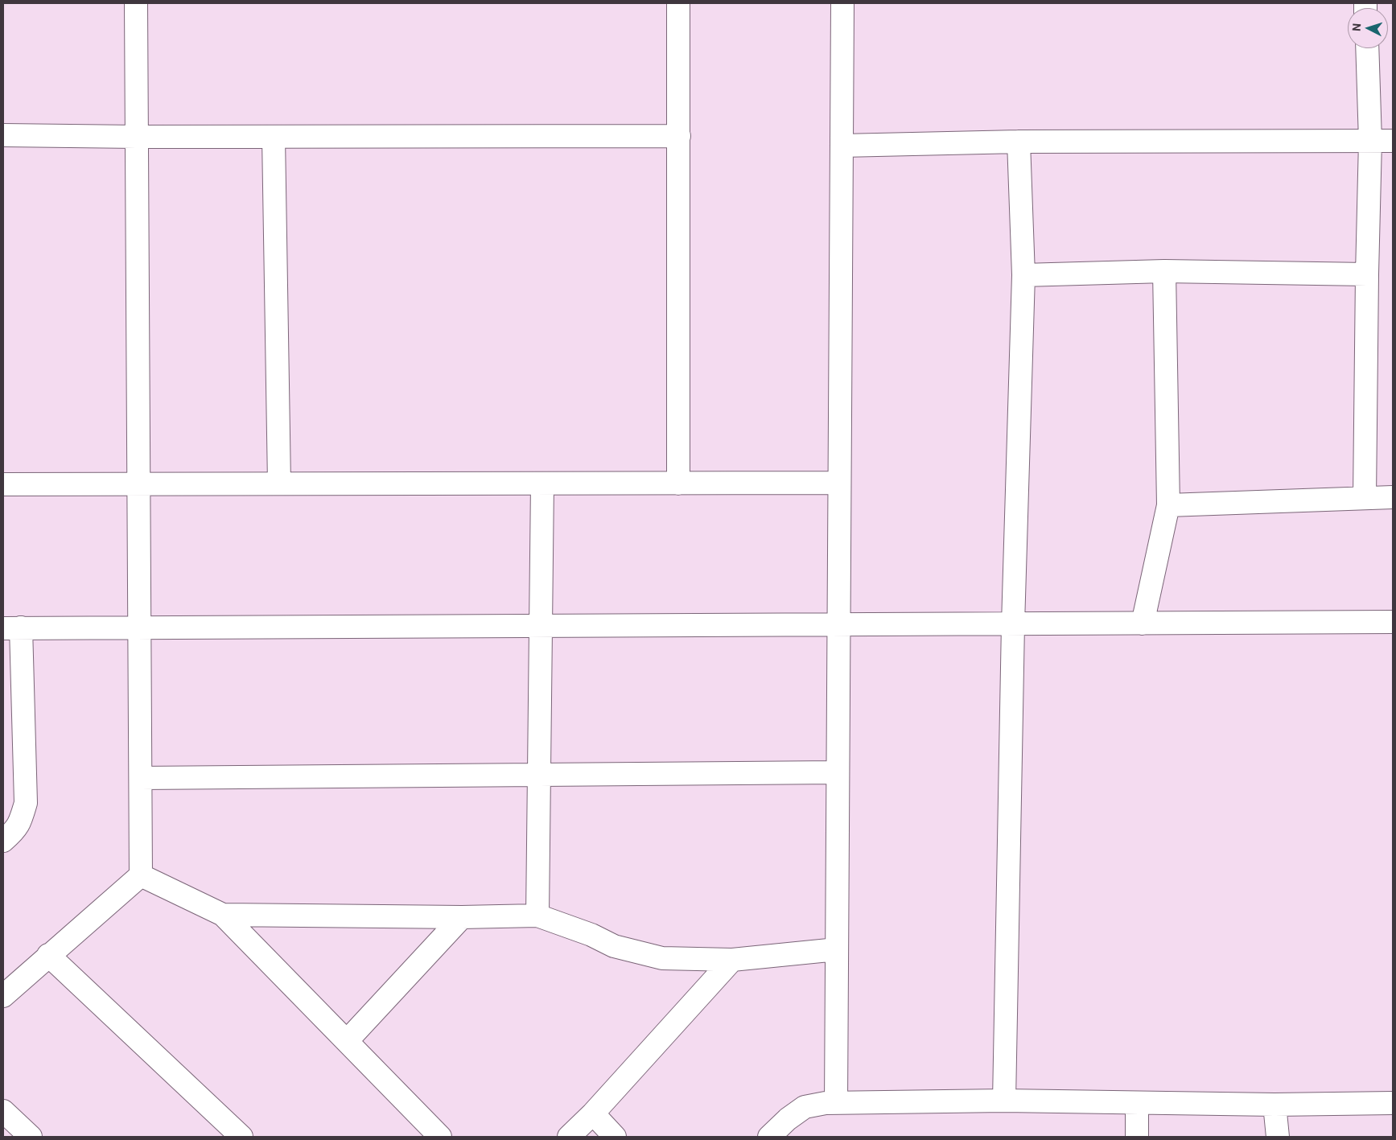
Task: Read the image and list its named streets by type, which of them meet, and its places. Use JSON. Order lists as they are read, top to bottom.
{
  "north": "left"
}
